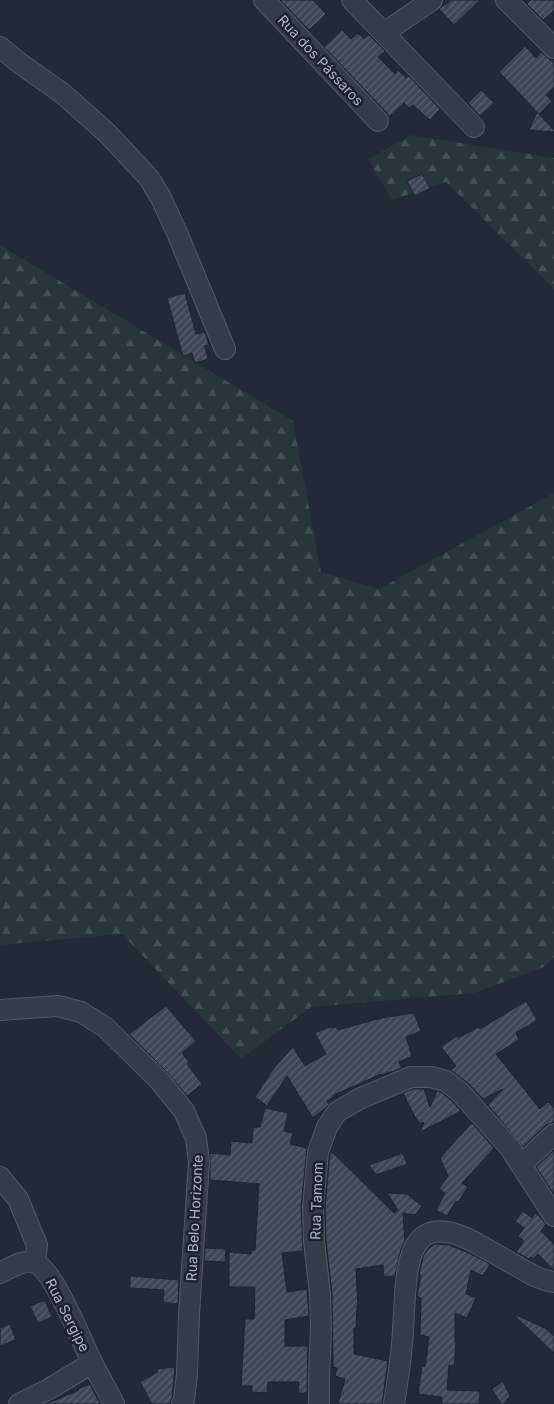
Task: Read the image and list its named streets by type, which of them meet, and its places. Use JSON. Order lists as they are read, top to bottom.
{
  "streets": {
    "street": [
      "Rua dos Pássaros",
      "Rua Tamom",
      "Rua Belo Horizonte",
      "Rua Sergipe"
    ]
  }
}
